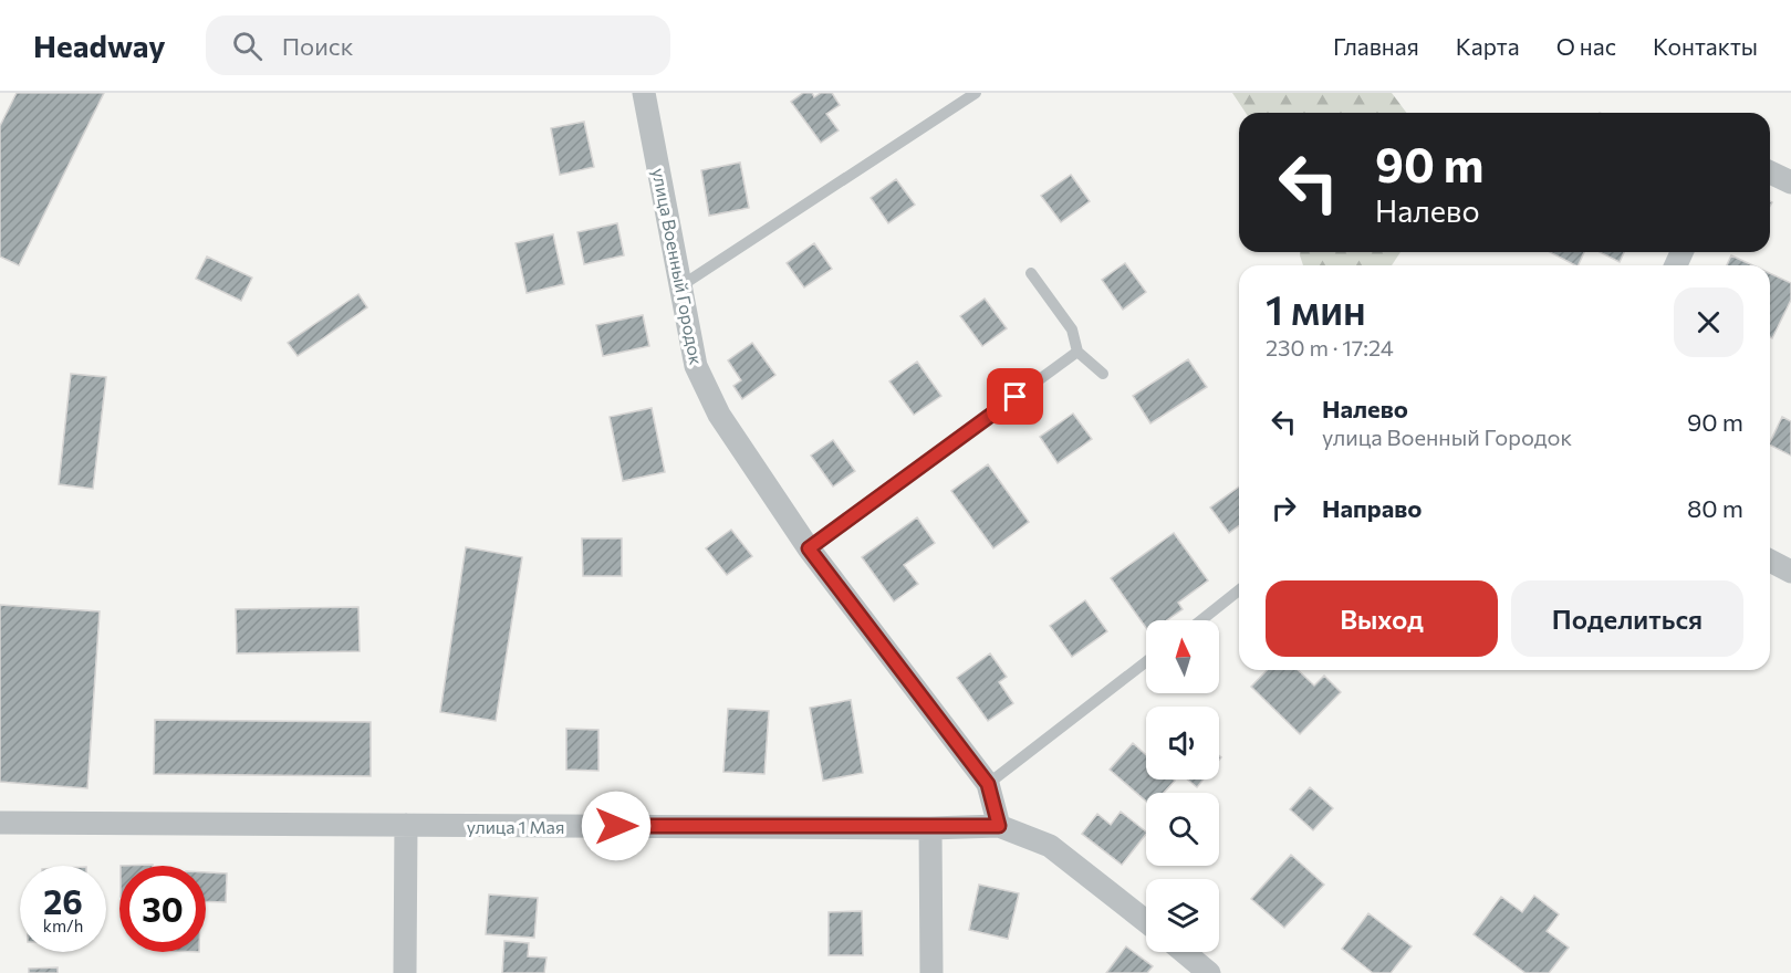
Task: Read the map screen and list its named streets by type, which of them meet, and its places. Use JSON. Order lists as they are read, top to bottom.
{
  "streets": {
    "street": ["улица Военный Городок", "улица 1 Мая"]
  },
  "crossings": [
    ["улица Военный Городок", "улица 1 Мая"]
  ],
  "north": "top",
  "page": {
    "header": "Headway",
    "search": "Поиск",
    "nav": [
      "Главная",
      "Карта",
      "О нас",
      "Контакты"
    ],
    "turn": ["90 m", "Налево"],
    "heading": ["1 мин", "230 m · 17:24"],
    "list": [
      {
        "name": "Налево",
        "note": "улица Военный Городок",
        "value": "90 m"
      },
      {
        "name": "Направо",
        "value": "80 m"
      }
    ],
    "buttons": ["Выход", "Поделиться"],
    "speed": "26 km/h",
    "limit": "30"
  }
}
